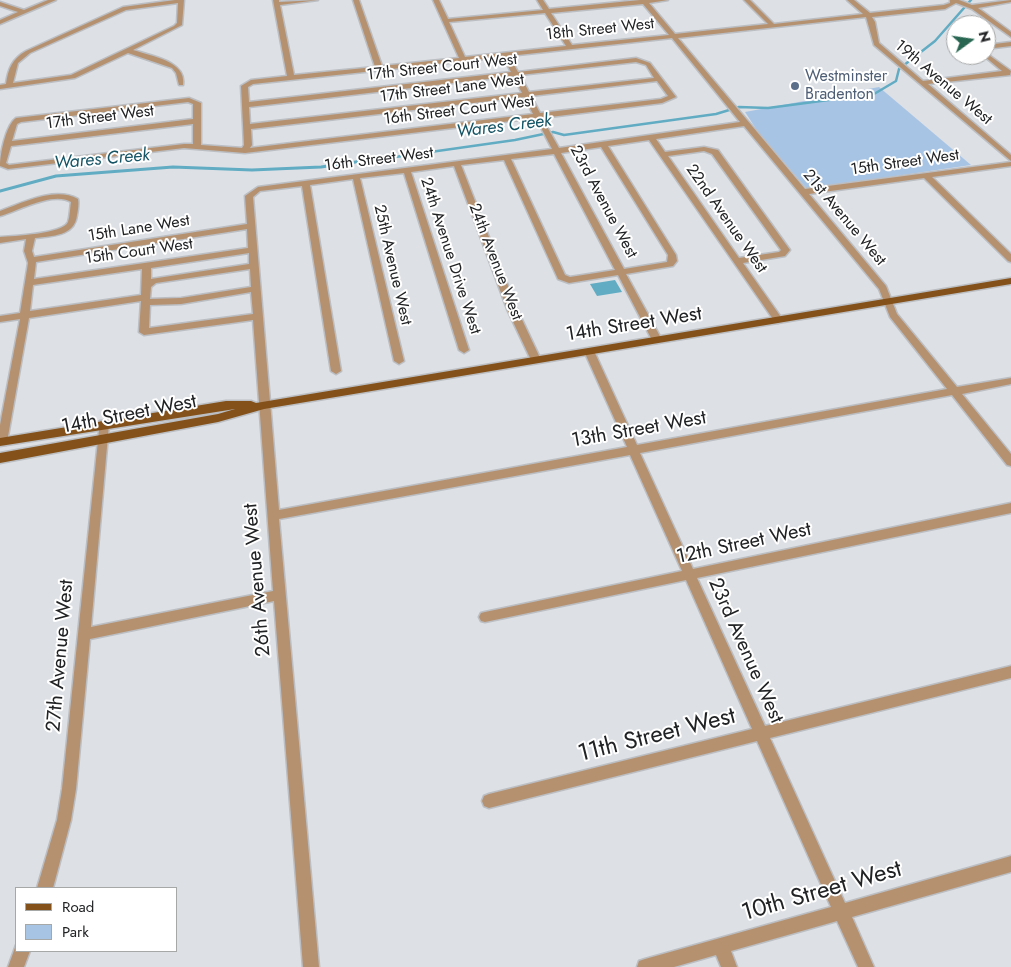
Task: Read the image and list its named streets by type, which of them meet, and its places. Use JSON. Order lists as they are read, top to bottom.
{
  "streets": {
    "main road": ["14th Street West"],
    "street": [
      "18th Street West",
      "17th Street Court West",
      "19th Avenue West",
      "17th Street Lane West",
      "16th Street Court West",
      "17th Street West",
      "16th Street West",
      "15th Street West",
      "23rd Avenue West",
      "21st Avenue West",
      "22nd Avenue West",
      "15th Lane West",
      "15th Court West",
      "24th Avenue Drive West",
      "24th Avenue West",
      "25th Avenue West",
      "13th Street West",
      "12th Street West",
      "26th Avenue West",
      "27th Avenue West",
      "11th Street West",
      "10th Street West"
    ]
  },
  "crossings": [
    ["18th Street West", "17th Street Court West"],
    ["18th Street West", "19th Avenue West"],
    ["18th Street West", "23rd Avenue West"],
    ["18th Street West", "21st Avenue West"],
    ["17th Street Court West", "17th Street Lane West"],
    ["17th Street Court West", "16th Street Court West"],
    ["17th Street Court West", "23rd Avenue West"],
    ["17th Street Lane West", "16th Street Court West"],
    ["17th Street Lane West", "23rd Avenue West"],
    ["16th Street Court West", "23rd Avenue West"],
    ["16th Street West", "23rd Avenue West"],
    ["16th Street West", "21st Avenue West"],
    ["16th Street West", "22nd Avenue West"],
    ["16th Street West", "24th Avenue Drive West"],
    ["16th Street West", "24th Avenue West"],
    ["16th Street West", "25th Avenue West"],
    ["16th Street West", "26th Avenue West"],
    ["15th Street West", "21st Avenue West"],
    ["23rd Avenue West", "14th Street West"],
    ["23rd Avenue West", "13th Street West"],
    ["23rd Avenue West", "12th Street West"],
    ["23rd Avenue West", "11th Street West"],
    ["23rd Avenue West", "10th Street West"],
    ["21st Avenue West", "14th Street West"],
    ["21st Avenue West", "13th Street West"],
    ["22nd Avenue West", "14th Street West"],
    ["15th Lane West", "26th Avenue West"],
    ["15th Court West", "26th Avenue West"],
    ["24th Avenue West", "14th Street West"],
    ["14th Street West", "26th Avenue West"],
    ["14th Street West", "27th Avenue West"],
    ["13th Street West", "26th Avenue West"]
  ],
  "water": ["Wares Creek"],
  "places": ["Westminster Bradenton"],
  "legend": ["Road", "Park"],
  "north": "right"
}
